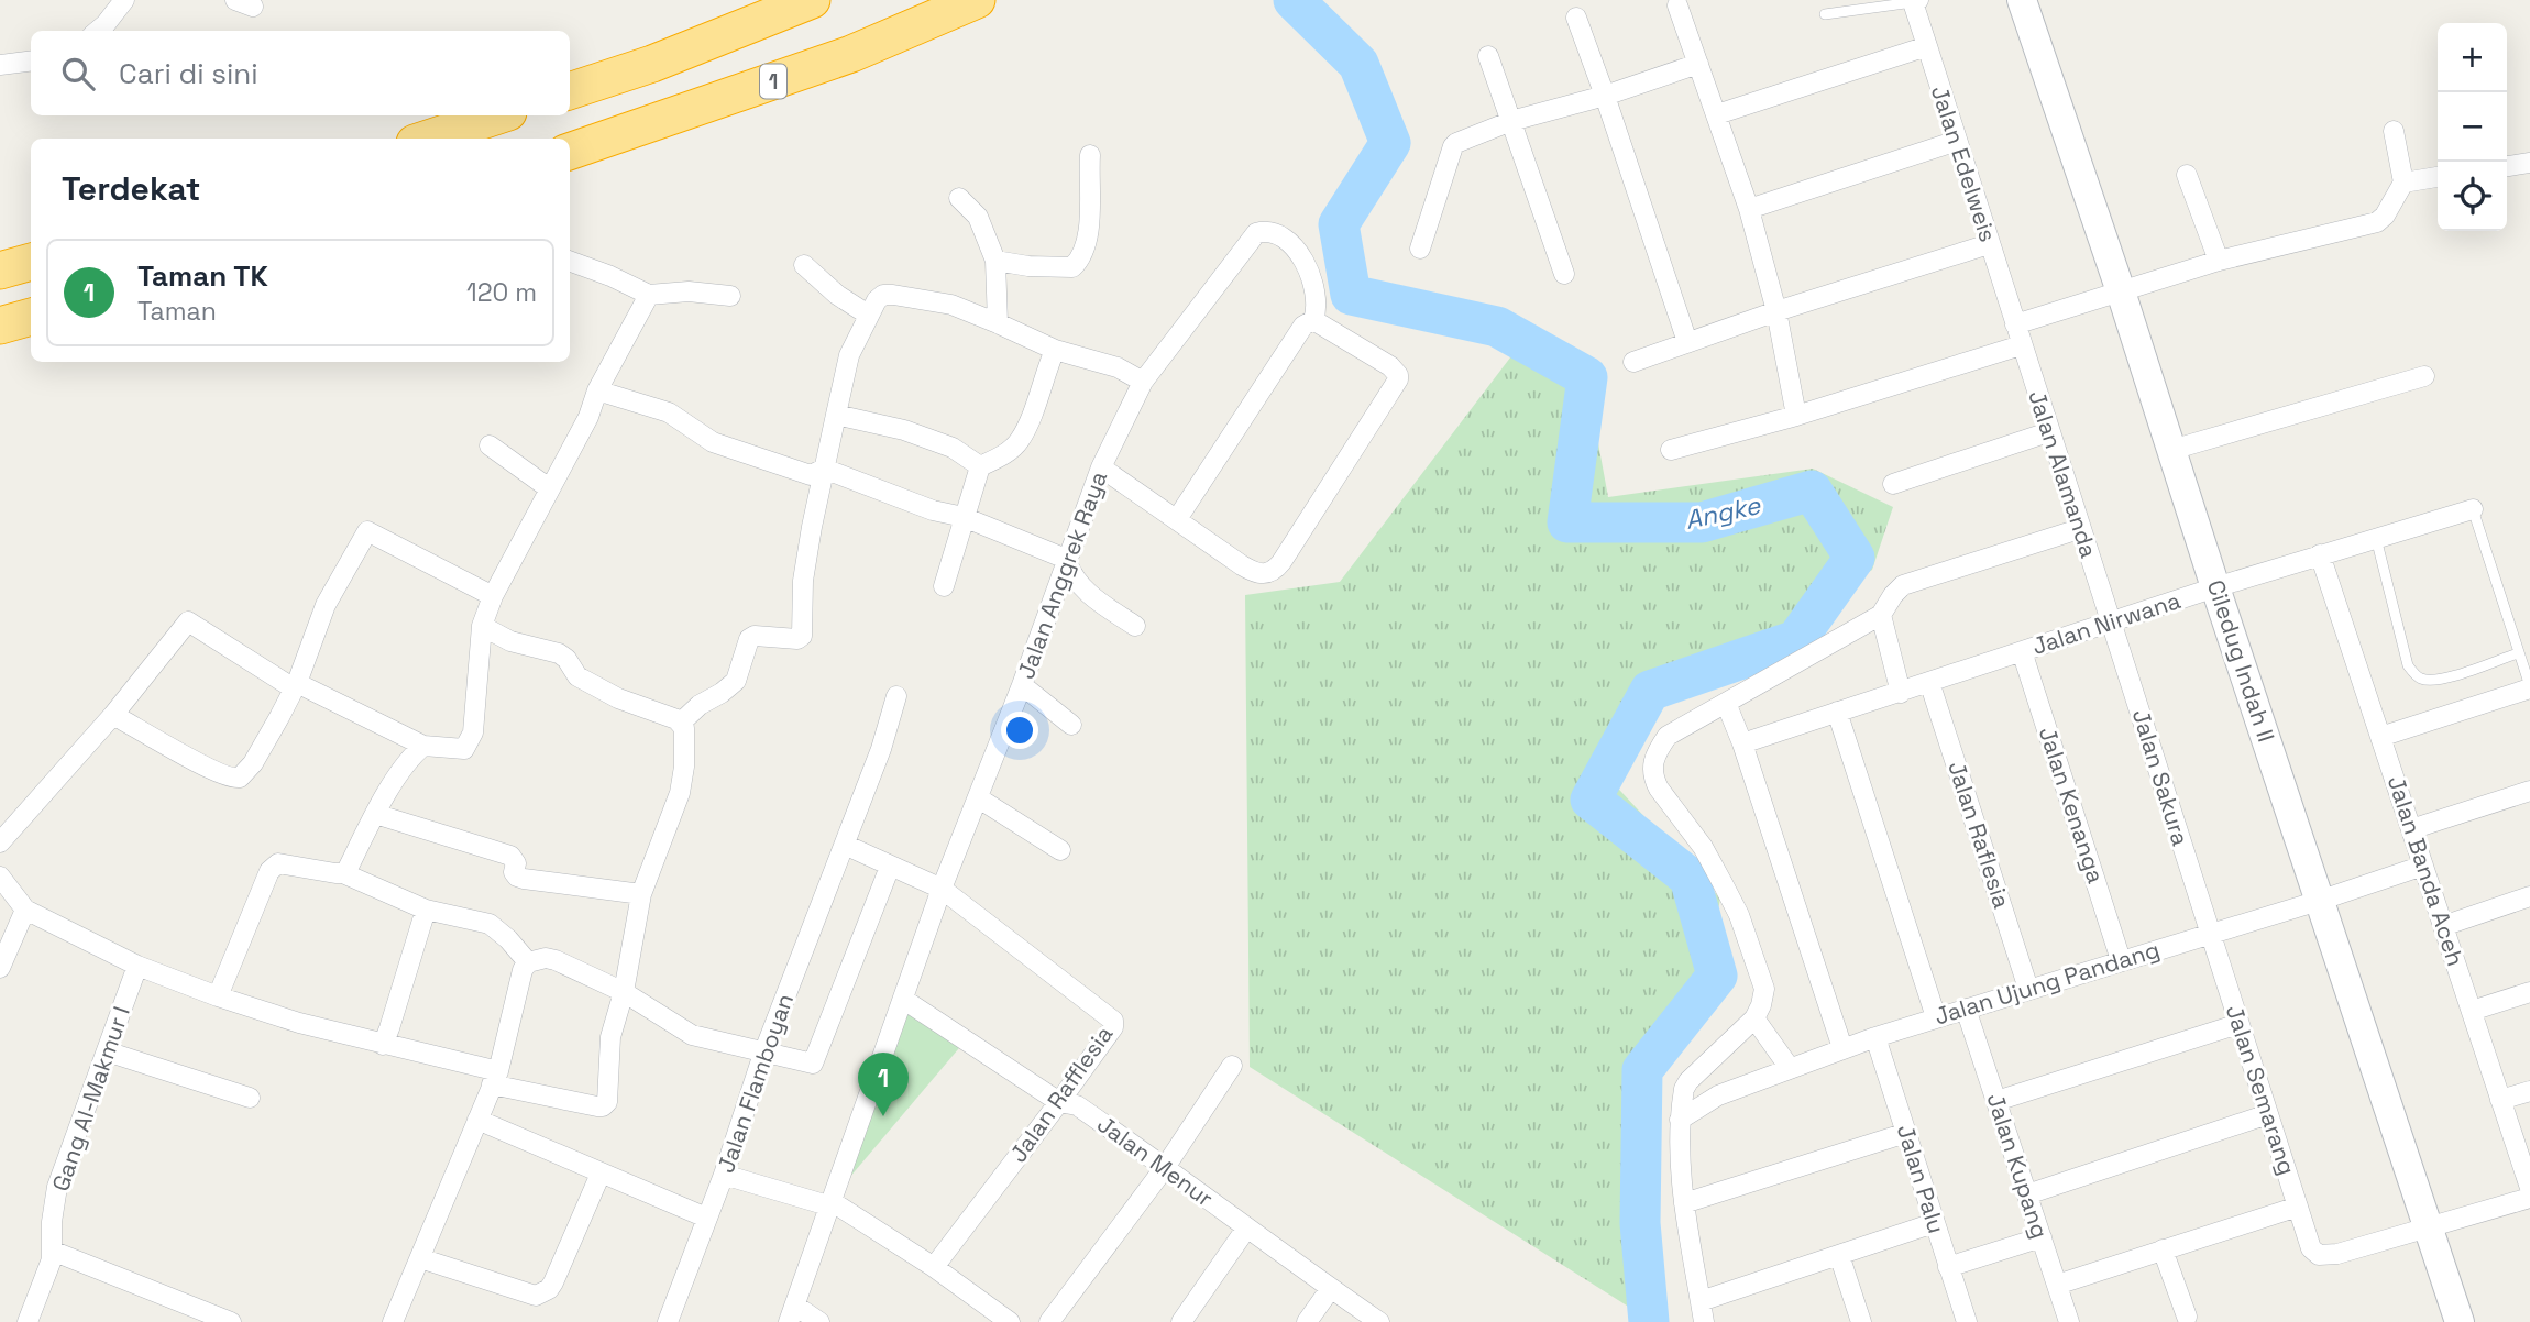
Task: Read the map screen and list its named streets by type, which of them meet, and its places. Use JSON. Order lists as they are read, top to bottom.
{
  "streets": {
    "highway": ["1"],
    "street": [
      "Jalan Edelweis",
      "Jalan Alamanda",
      "Jalan Anggrek Raya",
      "Jalan Nirwana",
      "Ciledug Indah II",
      "Jalan Sakura",
      "Jalan Kenanga",
      "Jalan Raflesia",
      "Jalan Banda Aceh",
      "Jalan Ujung Pandang",
      "Jalan Flamboyan",
      "Jalan Semarang",
      "Jalan Rafflesia",
      "Gang Al-Makmur I",
      "Jalan Menur",
      "Jalan Kupang",
      "Jalan Palu"
    ]
  },
  "crossings": [
    ["Jalan Edelweis", "Jalan Alamanda"],
    ["Jalan Alamanda", "Jalan Nirwana"],
    ["Jalan Alamanda", "Jalan Sakura"],
    ["Jalan Anggrek Raya", "Jalan Rafflesia"],
    ["Jalan Anggrek Raya", "Jalan Menur"],
    ["Jalan Nirwana", "Ciledug Indah II"],
    ["Jalan Nirwana", "Jalan Sakura"],
    ["Jalan Nirwana", "Jalan Kenanga"],
    ["Jalan Nirwana", "Jalan Raflesia"],
    ["Jalan Nirwana", "Jalan Banda Aceh"],
    ["Ciledug Indah II", "Jalan Ujung Pandang"],
    ["Ciledug Indah II", "Jalan Semarang"],
    ["Jalan Sakura", "Jalan Ujung Pandang"],
    ["Jalan Sakura", "Jalan Semarang"],
    ["Jalan Kenanga", "Jalan Ujung Pandang"],
    ["Jalan Raflesia", "Jalan Ujung Pandang"],
    ["Jalan Banda Aceh", "Jalan Ujung Pandang"],
    ["Jalan Ujung Pandang", "Jalan Semarang"],
    ["Jalan Ujung Pandang", "Jalan Kupang"],
    ["Jalan Ujung Pandang", "Jalan Palu"],
    ["Jalan Rafflesia", "Jalan Menur"]
  ],
  "water": ["Angke"],
  "page": {
    "map_buttons": ["+", "−"],
    "search": "Cari di sini",
    "heading": "Terdekat",
    "list": [
      {
        "mark": "1",
        "name": "Taman TK",
        "note": "Taman",
        "value": "120 m"
      }
    ],
    "pins": "1"
  }
}
